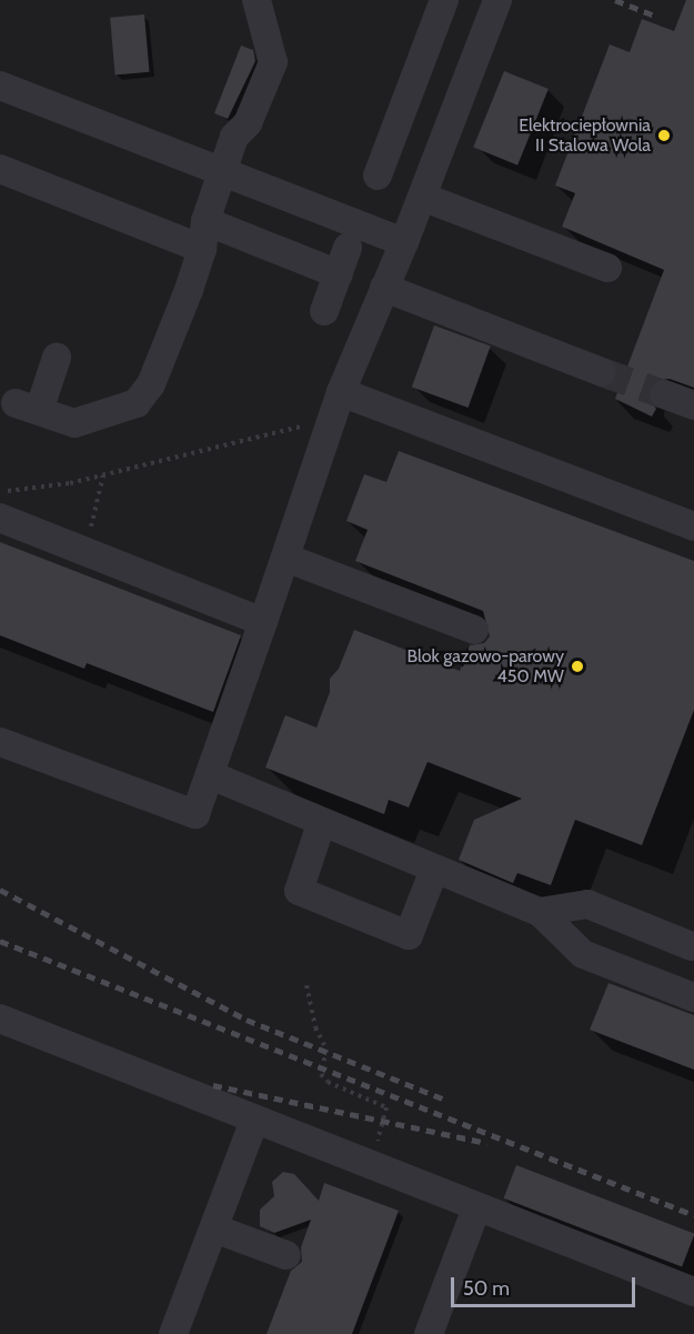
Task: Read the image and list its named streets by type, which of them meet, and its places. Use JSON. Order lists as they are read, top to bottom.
{
  "places": ["Elektrociepłownia II Stalowa Wola", "Blok gazowo-parowy 450 MW"],
  "scale_bar": "50 m"
}
